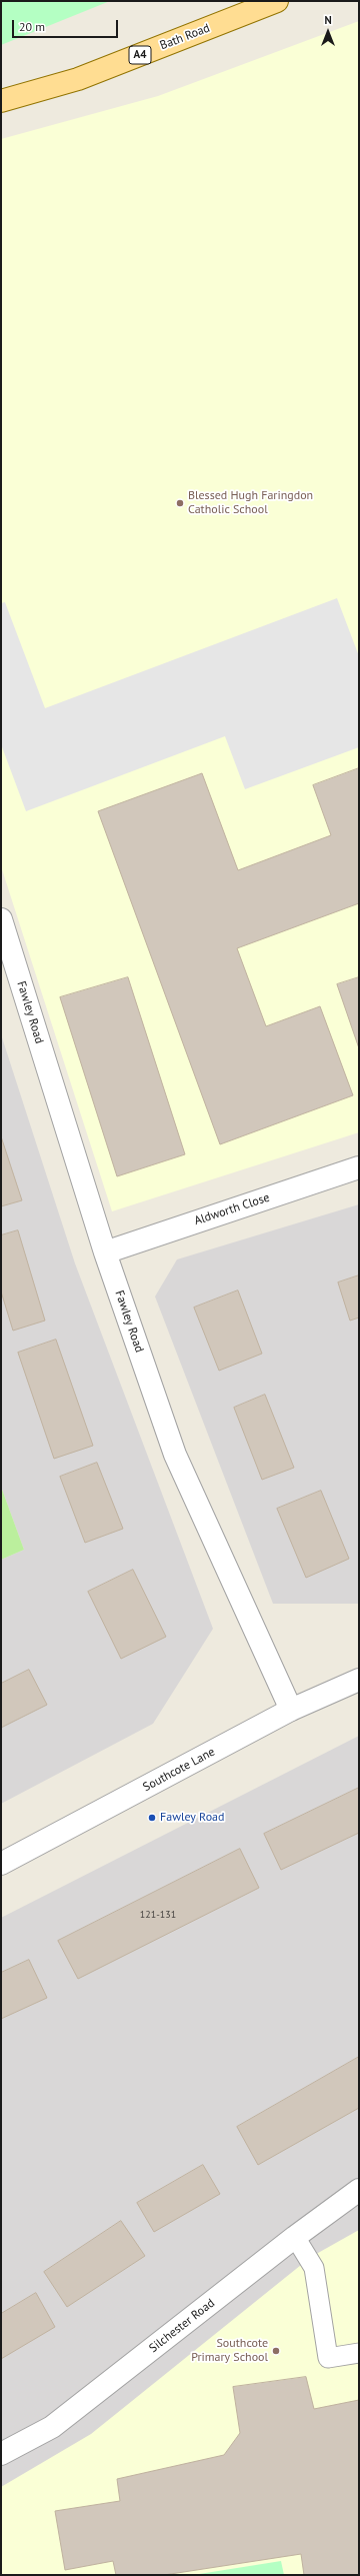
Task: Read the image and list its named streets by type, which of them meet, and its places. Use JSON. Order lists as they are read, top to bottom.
{
  "streets": {
    "main road": ["Bath Road", "A4"],
    "street": [
      "Fawley Road",
      "Aldworth Close",
      "Southcote Lane",
      "Silchester Road"
    ]
  },
  "crossings": [
    ["Fawley Road", "Aldworth Close"],
    ["Fawley Road", "Southcote Lane"]
  ],
  "places": ["Blessed Hugh Faringdon Catholic School", "Fawley Road", "Southcote Primary School"],
  "house_numbers": ["121-131"],
  "scale_bar": "20 m",
  "north": "top"
}
